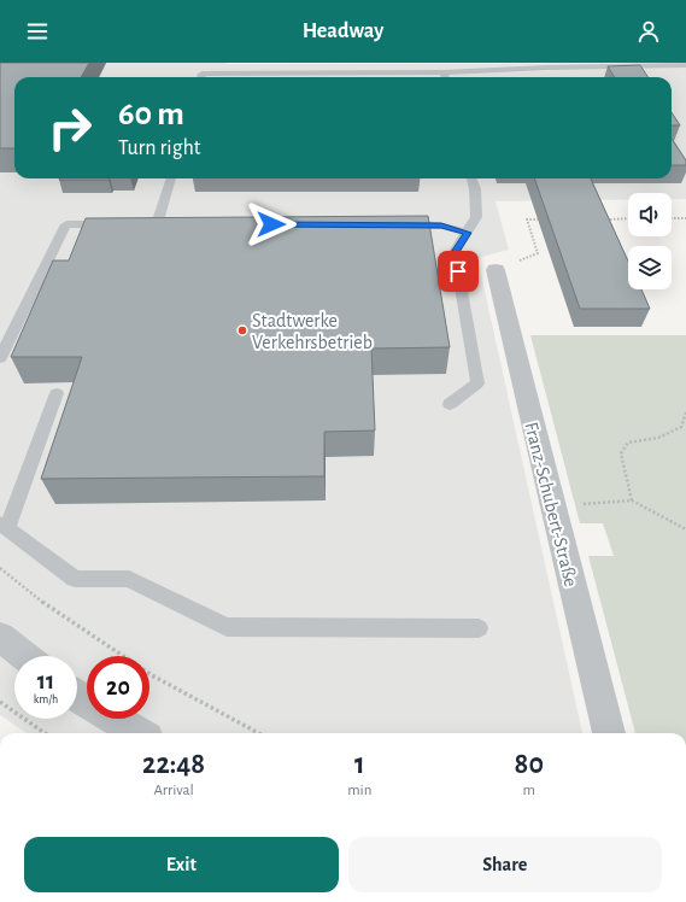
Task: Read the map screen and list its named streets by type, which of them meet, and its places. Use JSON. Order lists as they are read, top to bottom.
{
  "streets": {
    "street": ["Franz-Schubert-Straße"]
  },
  "places": ["Stadtwerke Verkehrsbetrieb"],
  "page": {
    "header": "Headway",
    "turn": ["60 m", "Turn right"],
    "speed": "11 km/h",
    "limit": "20",
    "eta": [
      "22:48",
      "Arrival",
      "1",
      "min",
      "80",
      "m"
    ],
    "buttons": ["Exit", "Share"]
  }
}
